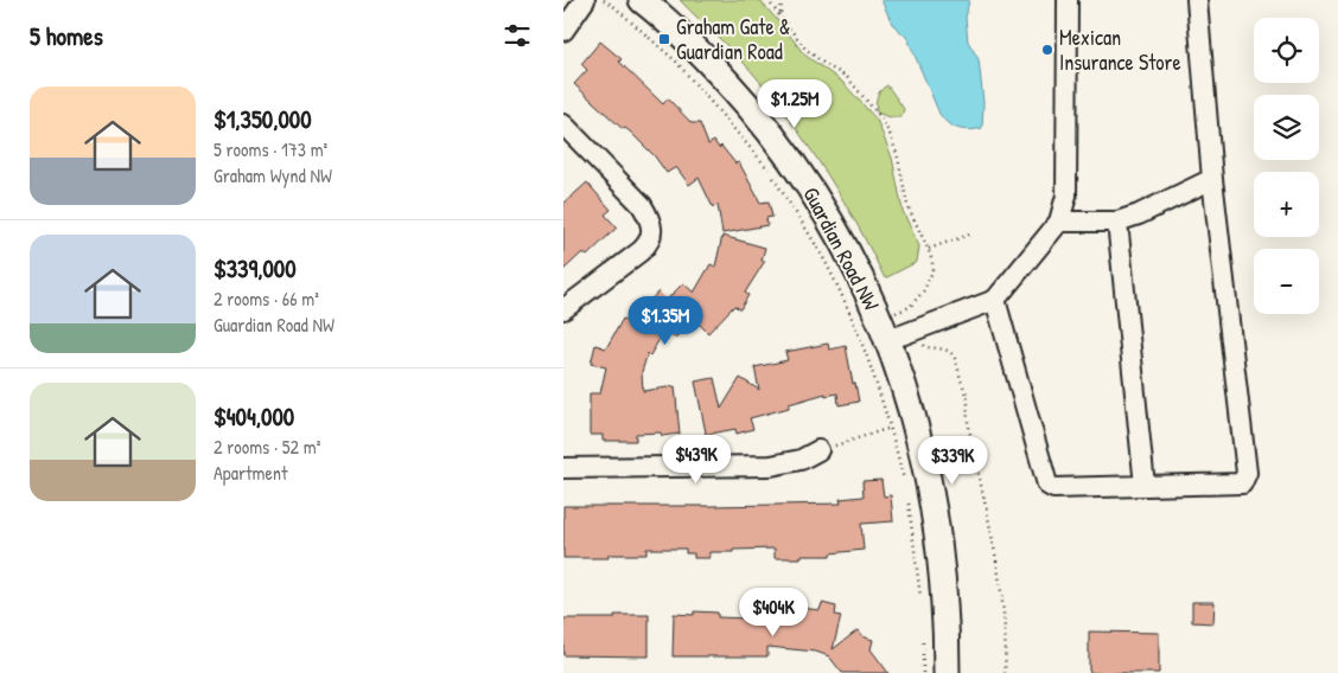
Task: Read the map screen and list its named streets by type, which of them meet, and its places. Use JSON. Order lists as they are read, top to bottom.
{
  "streets": {
    "main road": ["Guardian Road NW"]
  },
  "places": {
    "transit": ["Graham Gate & Guardian Road"],
    "other": ["Mexican Insurance Store"]
  },
  "page": {
    "heading": "5 homes",
    "map_buttons": ["+", "−"],
    "list": [
      {
        "name": "$1,350,000",
        "note": "5 rooms · 173 m² · Graham Wynd NW"
      },
      {
        "name": "$339,000",
        "note": "2 rooms · 66 m² · Guardian Road NW"
      },
      {
        "name": "$404,000",
        "note": "2 rooms · 52 m² · Apartment"
      }
    ],
    "price": [
      "$1.25M",
      "$1.35M",
      "$439K",
      "$339K",
      "$404K"
    ]
  }
}
